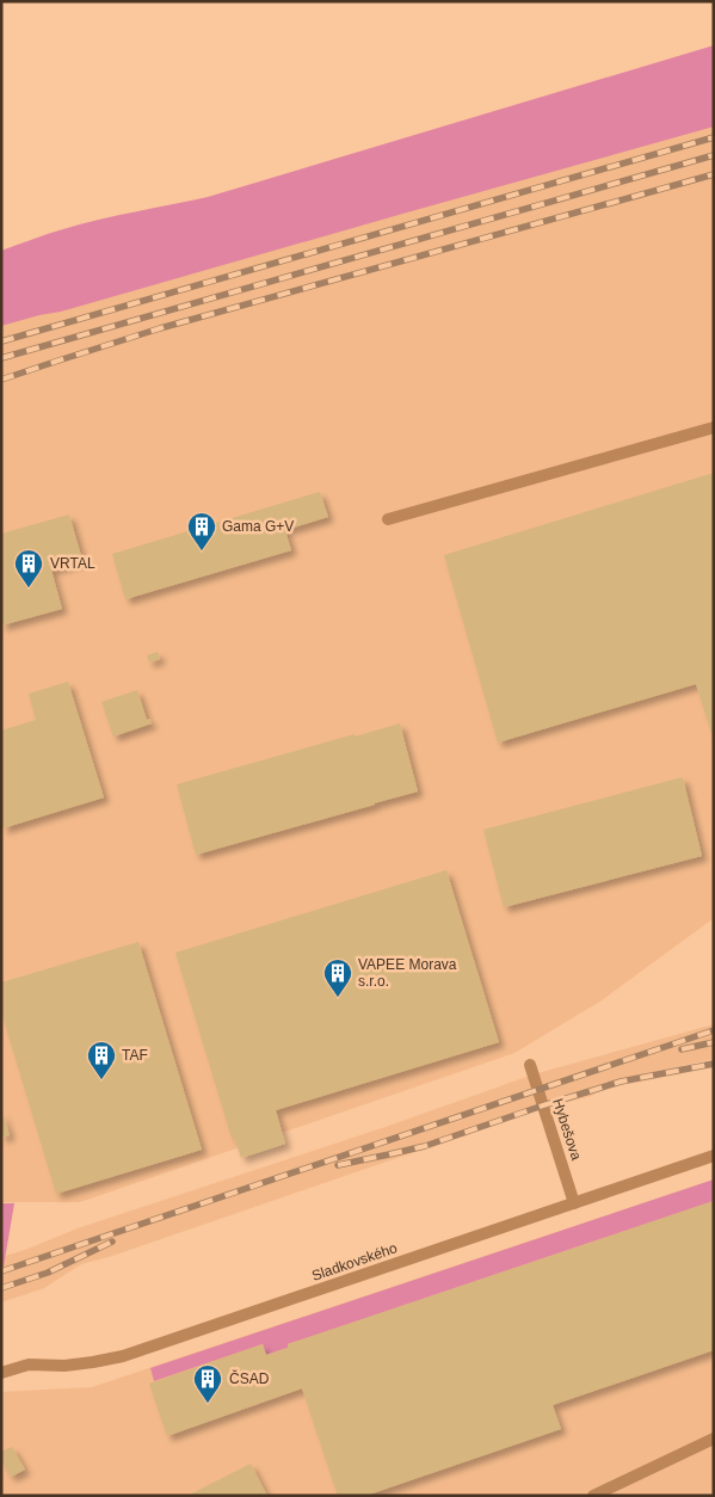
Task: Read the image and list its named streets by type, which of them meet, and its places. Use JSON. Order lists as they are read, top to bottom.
{
  "streets": {
    "street": ["Hybešova", "Sladkovského"]
  },
  "crossings": [
    ["Hybešova", "Sladkovského"]
  ],
  "places": {
    "building": [
      "Gama G+V",
      "VRTAL",
      "VAPEE Morava s.r.o.",
      "TAF",
      "ČSAD"
    ]
  }
}
